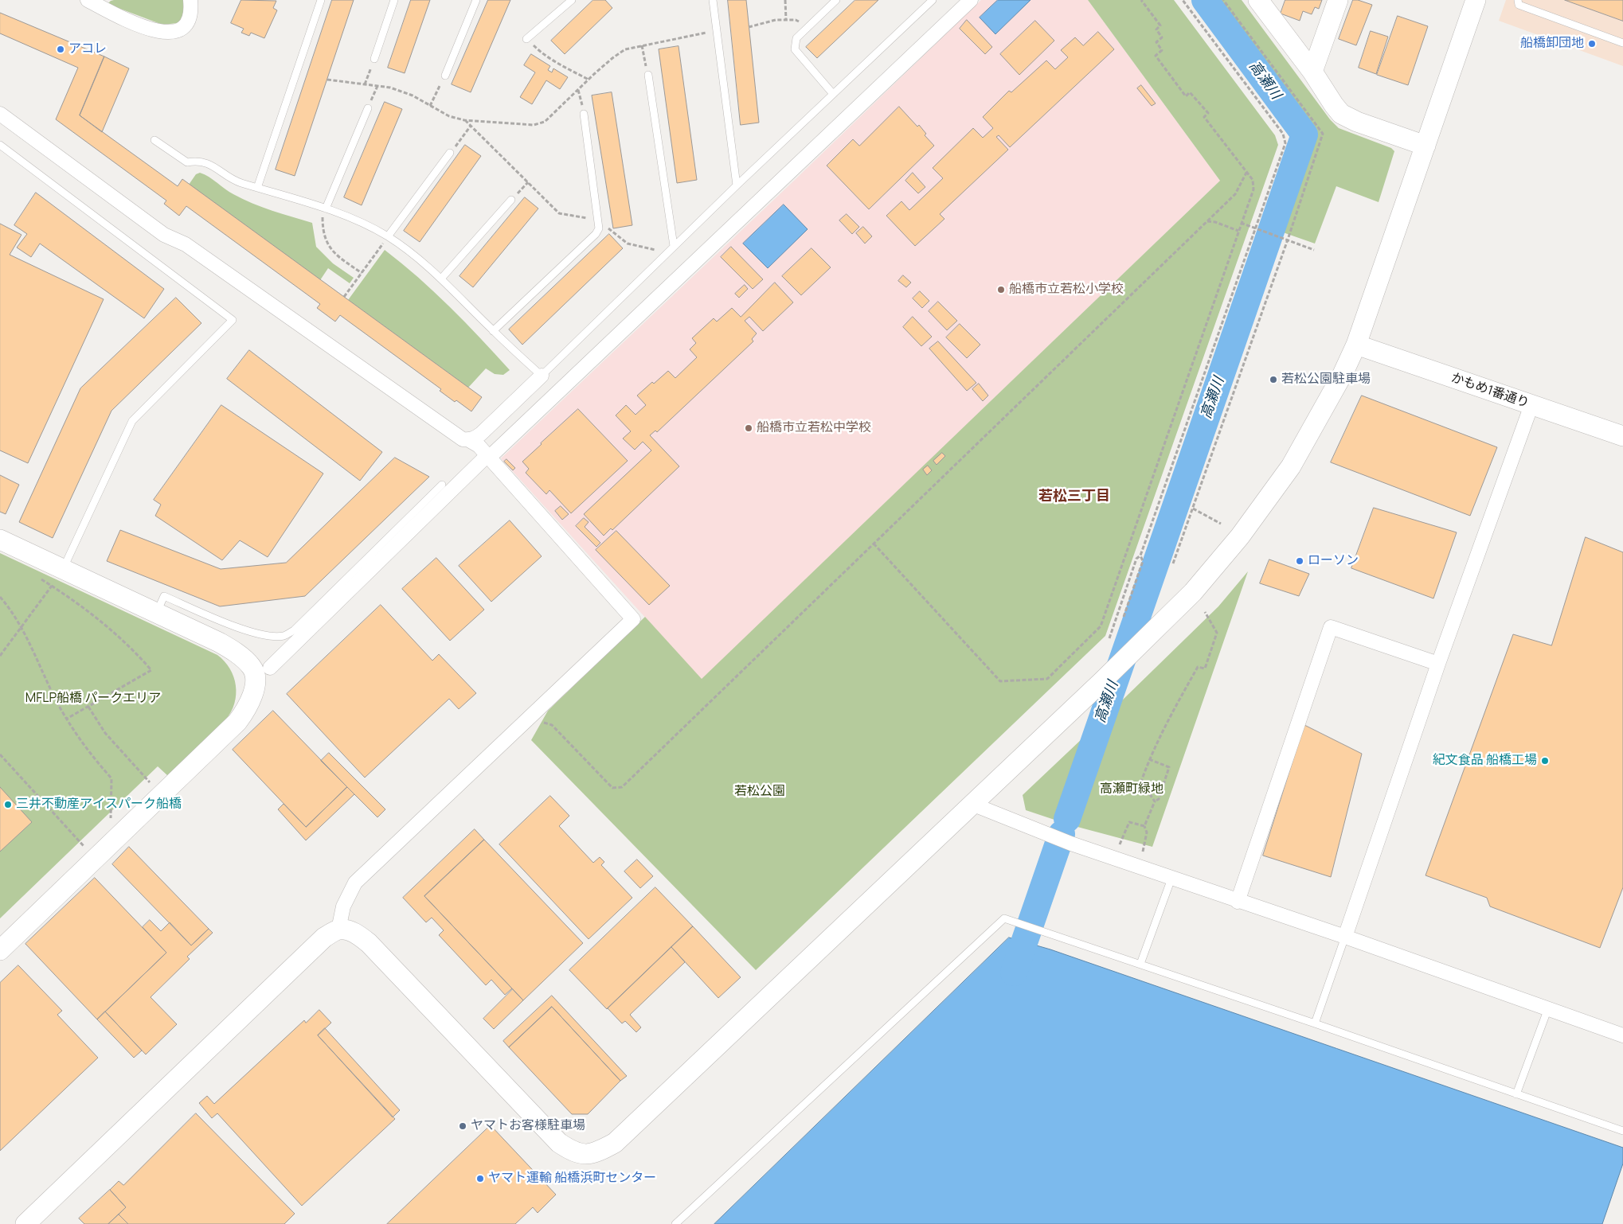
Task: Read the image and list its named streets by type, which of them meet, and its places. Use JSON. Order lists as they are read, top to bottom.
{
  "streets": {
    "street": ["かもめ1番通り"]
  },
  "districts": ["若松三丁目"],
  "water": ["高瀬川"],
  "parks": ["MFLP船橋 パークエリア", "高瀬町緑地", "若松公園"],
  "places": [
    "船橋卸団地",
    "アコレ",
    "船橋市立若松小学校",
    "若松公園駐車場",
    "船橋市立若松中学校",
    "ローソン",
    "紀文食品 船橋工場",
    "三井不動産アイスパーク船橋",
    "ヤマトお客様駐車場",
    "ヤマト運輸 船橋浜町センター"
  ]
}
